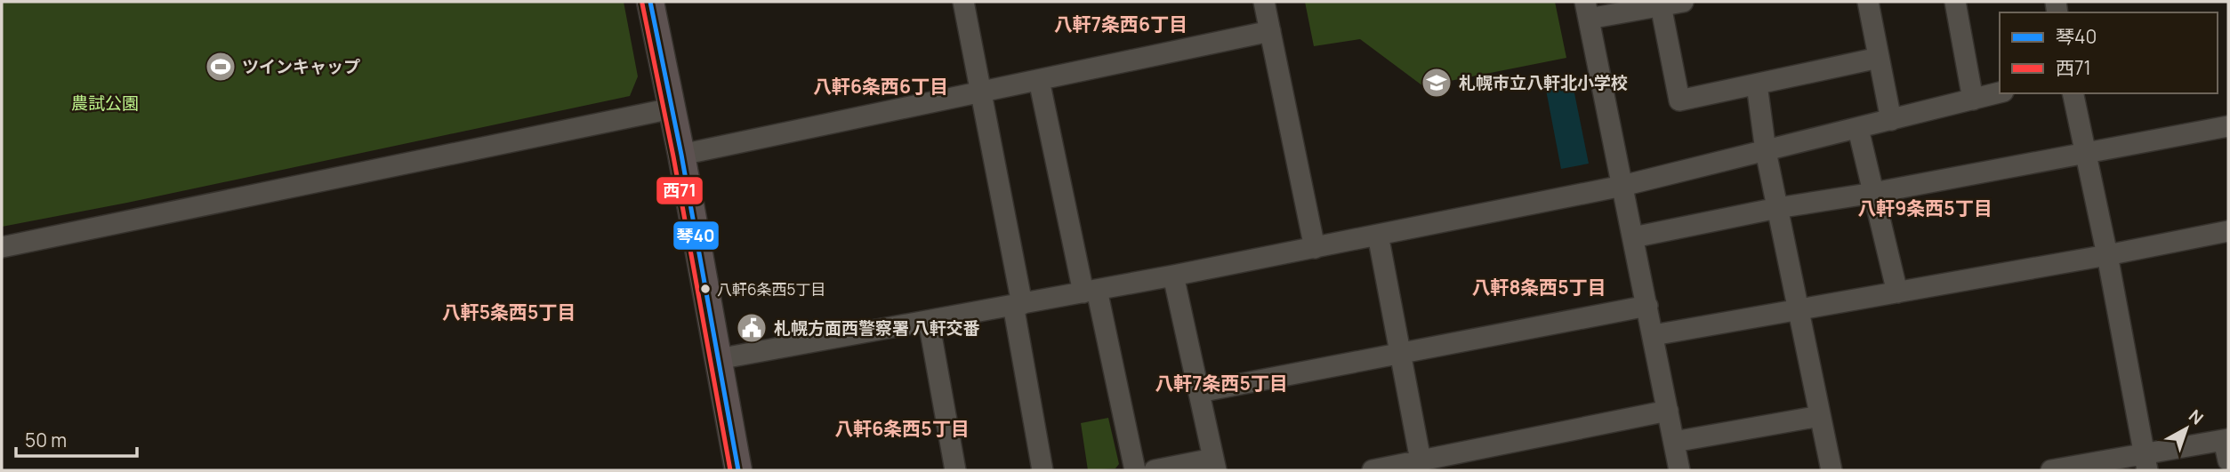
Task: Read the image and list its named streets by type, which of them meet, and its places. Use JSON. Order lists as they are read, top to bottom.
{
  "districts": [
    "八軒7条西6丁目",
    "八軒6条西6丁目",
    "八軒9条西5丁目",
    "八軒8条西5丁目",
    "八軒5条西5丁目",
    "八軒7条西5丁目",
    "八軒6条西5丁目"
  ],
  "parks": ["農試公園"],
  "places": {
    "sports": ["ツインキャップ"],
    "school or university": ["札幌市立八軒北小学校"],
    "other": ["八軒6条西5丁目"],
    "public building": ["札幌方面西警察署 八軒交番"]
  },
  "lines": ["transit line 琴40", "transit line 西71"],
  "legend": ["琴40", "西71"],
  "scale_bar": "50 m",
  "north": "top right"
}
